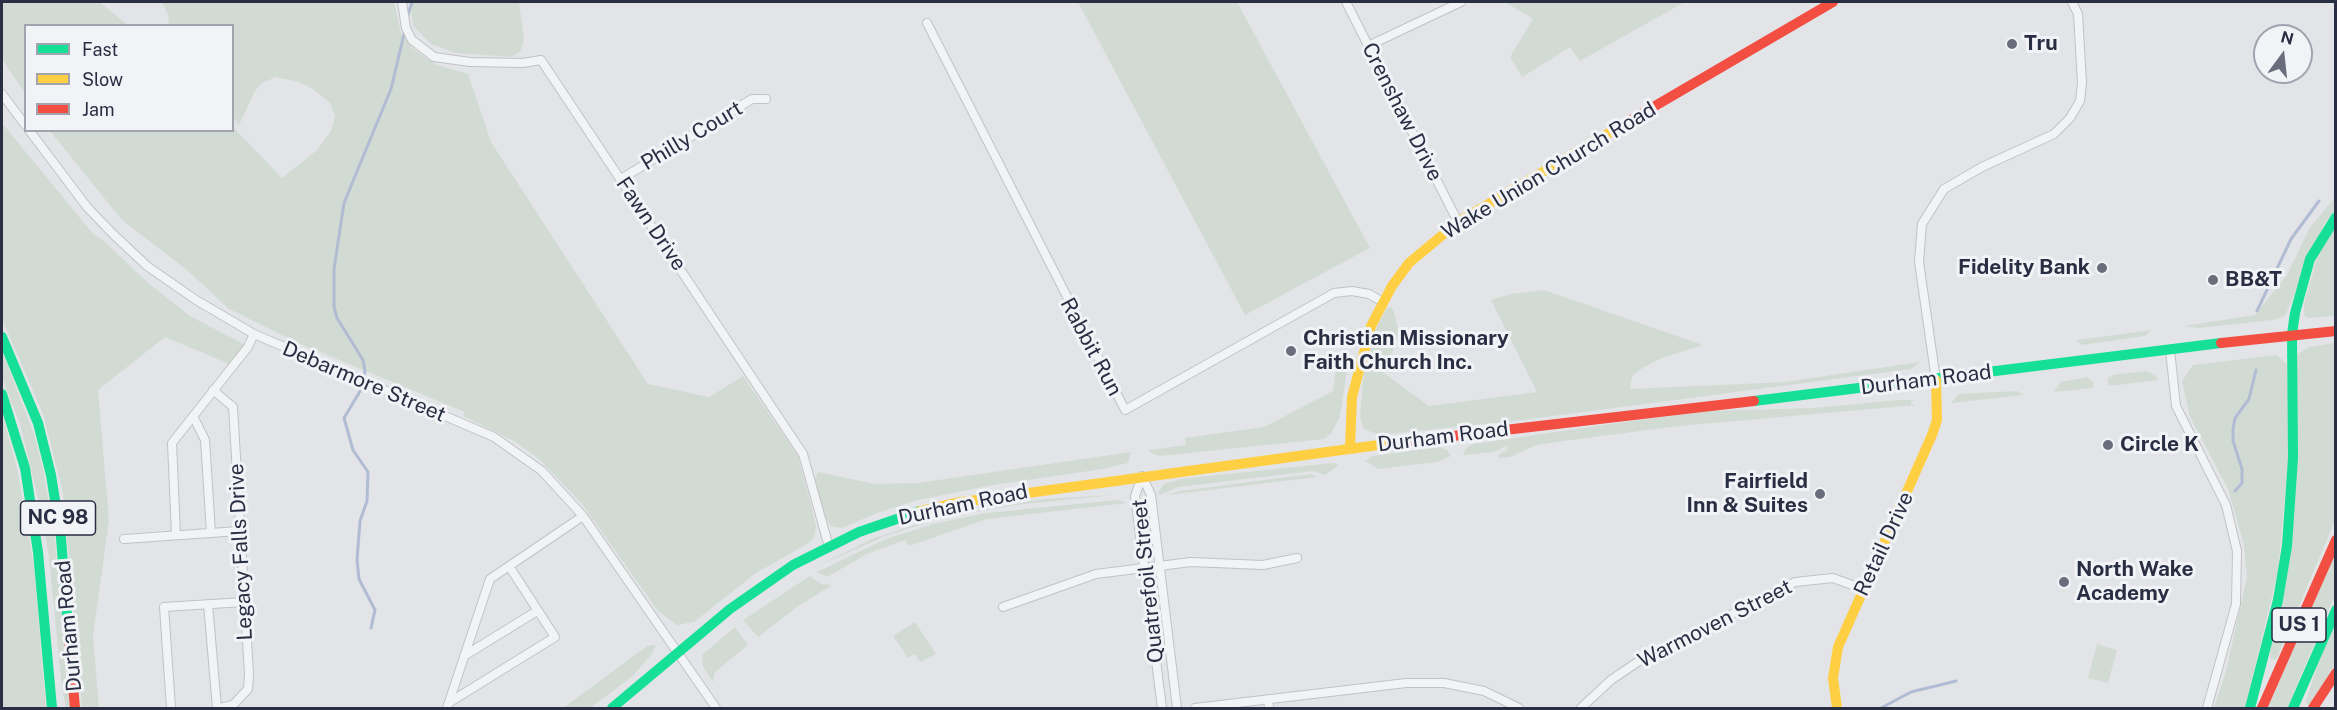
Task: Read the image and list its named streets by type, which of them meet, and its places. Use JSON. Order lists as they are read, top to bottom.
{
  "streets": {
    "main road": [
      "Wake Union Church Road",
      "Durham Road",
      "NC 98",
      "Retail Drive",
      "US 1"
    ],
    "street": [
      "Crenshaw Drive",
      "Philly Court",
      "Fawn Drive",
      "Rabbit Run",
      "Debarmore Street",
      "Legacy Falls Drive",
      "Quatrefoil Street",
      "Warmoven Street"
    ]
  },
  "crossings": [
    ["Crenshaw Drive", "Wake Union Church Road"],
    ["Philly Court", "Fawn Drive"],
    ["Wake Union Church Road", "Rabbit Run"],
    ["Wake Union Church Road", "Durham Road"],
    ["Fawn Drive", "Durham Road"],
    ["Durham Road", "Debarmore Street"],
    ["Durham Road", "Retail Drive"],
    ["Durham Road", "Quatrefoil Street"],
    ["Retail Drive", "Warmoven Street"]
  ],
  "places": [
    "Tru",
    "Fidelity Bank",
    "BB&T",
    "Christian Missionary Faith Church Inc.",
    "Circle K",
    "Fairfield Inn & Suites",
    "North Wake Academy"
  ],
  "legend": ["Fast", "Slow", "Jam"],
  "north": "top"
}
